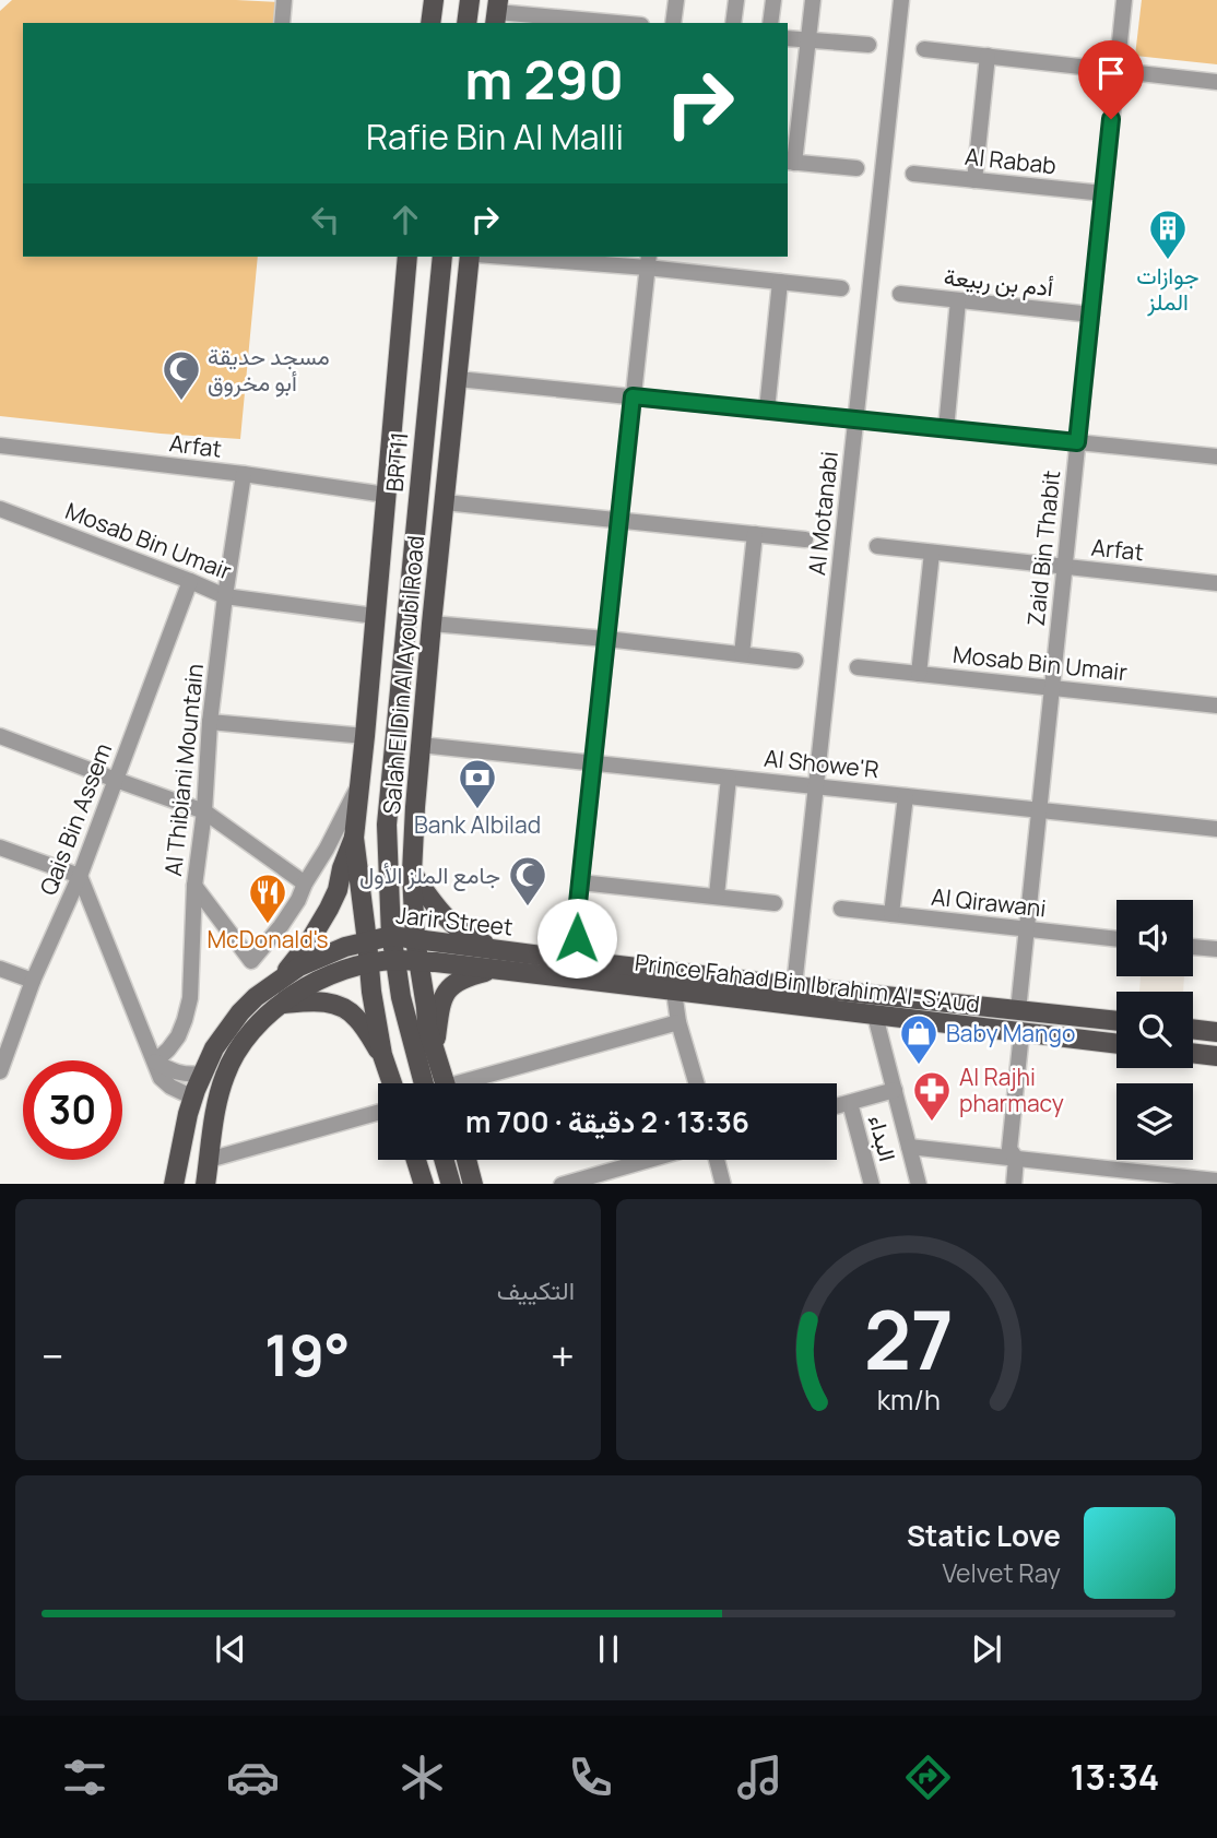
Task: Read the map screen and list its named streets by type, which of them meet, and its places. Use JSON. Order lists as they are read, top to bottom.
{
  "streets": {
    "main road": [
      "BRT11",
      "Salah El Din Al Ayoubi Road",
      "Jarir Street",
      "Prince Fahad Bin Ibrahim Al-S'Aud"
    ],
    "street": [
      "Al Rabab",
      "أدم بن ربيعة",
      "Arfat",
      "Al Motanabi",
      "Mosab Bin Umair",
      "Zaid Bin Thabit",
      "Al Showe'R",
      "Al Thibiani Mountain",
      "Qais Bin Assem",
      "Al Qirawani",
      "البداء"
    ]
  },
  "crossings": [
    ["Al Rabab", "Zaid Bin Thabit"],
    ["أدم بن ربيعة", "Zaid Bin Thabit"],
    ["Arfat", "Zaid Bin Thabit"],
    ["Arfat", "Salah El Din Al Ayoubi Road"],
    ["Arfat", "Al Thibiani Mountain"],
    ["BRT11", "Jarir Street"],
    ["BRT11", "Prince Fahad Bin Ibrahim Al-S'Aud"],
    ["Al Motanabi", "Al Showe'R"],
    ["Al Motanabi", "Jarir Street"],
    ["Mosab Bin Umair", "Zaid Bin Thabit"],
    ["Mosab Bin Umair", "Salah El Din Al Ayoubi Road"],
    ["Mosab Bin Umair", "Al Thibiani Mountain"],
    ["Mosab Bin Umair", "Qais Bin Assem"],
    ["Zaid Bin Thabit", "Al Showe'R"],
    ["Zaid Bin Thabit", "Al Qirawani"],
    ["Zaid Bin Thabit", "Jarir Street"],
    ["Salah El Din Al Ayoubi Road", "Al Showe'R"],
    ["Salah El Din Al Ayoubi Road", "Jarir Street"],
    ["Salah El Din Al Ayoubi Road", "Prince Fahad Bin Ibrahim Al-S'Aud"],
    ["Jarir Street", "Prince Fahad Bin Ibrahim Al-S'Aud"]
  ],
  "places": {
    "building": ["جوازات الملز"],
    "mosque": ["مسجد حديقة أبو مخروق", "جامع الملز الأول"],
    "bank": ["Bank Albilad"],
    "restaurant": ["McDonald's"],
    "shop": ["Baby Mango"],
    "pharmacy": ["Al Rajhi pharmacy"]
  },
  "page": {
    "turn": ["290 m", "Rafie Bin Al Malli"],
    "limit": "30",
    "trip": "13:36 · 2 دقيقة · 700 m",
    "tile": "التكييف",
    "heat": ["−", "19°", "+"],
    "song": ["Static Love", "Velvet Ray"],
    "tabs": "13:34",
    "gauge": ["27", "km/h"]
  }
}
